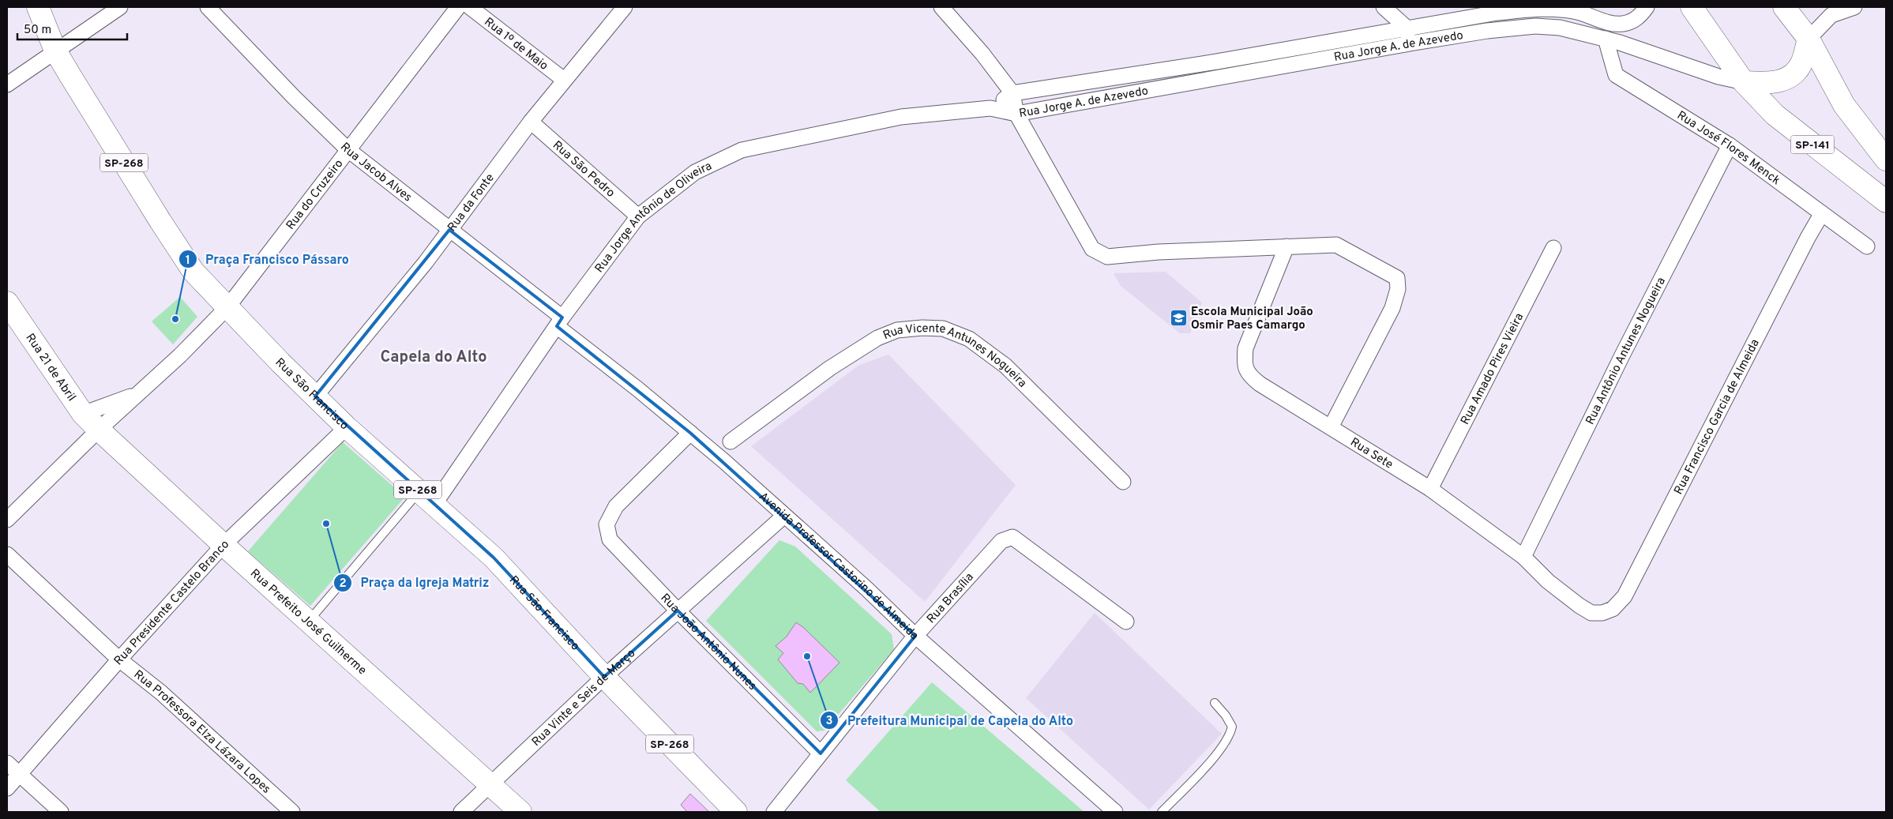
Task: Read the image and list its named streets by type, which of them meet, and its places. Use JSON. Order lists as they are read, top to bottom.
{
  "streets": {
    "main road": [
      "SP-141",
      "SP-268",
      "Rua 21 de Abril",
      "Rua São Francisco",
      "Rua Prefeito José Guilherme"
    ],
    "street": [
      "Rua 1º de Maio",
      "Rua Jorge A. de Azevedo",
      "Rua José Flores Menck",
      "Rua São Pedro",
      "Rua Jacob Alves",
      "Rua do Cruzeiro",
      "Rua da Fonte",
      "Rua Jorge Antônio de Oliveira",
      "Rua Antônio Antunes Nogueira",
      "Rua Vicente Antunes Nogueira",
      "Rua Amado Pires Vieira",
      "Rua Francisco Garcia de Almeida",
      "Rua Sete",
      "Avenida Professor Castorino de Almeida",
      "Rua Brasília",
      "Rua Presidente Castelo Branco",
      "Rua João Antônio Nunes",
      "Rua Vinte e Seis de Março",
      "Rua Professora Elza Lázara Lopes"
    ]
  },
  "crossings": [
    ["Rua 1º de Maio", "Rua da Fonte"],
    ["Rua Jorge A. de Azevedo", "SP-141"],
    ["Rua Jorge A. de Azevedo", "Rua José Flores Menck"],
    ["Rua Jorge A. de Azevedo", "Rua Jorge Antônio de Oliveira"],
    ["Rua José Flores Menck", "Rua Antônio Antunes Nogueira"],
    ["Rua José Flores Menck", "Rua Francisco Garcia de Almeida"],
    ["SP-268", "Rua do Cruzeiro"],
    ["SP-268", "Rua São Francisco"],
    ["Rua São Pedro", "Rua da Fonte"],
    ["Rua São Pedro", "Rua Jorge Antônio de Oliveira"],
    ["Rua Jacob Alves", "Rua do Cruzeiro"],
    ["Rua Jacob Alves", "Rua da Fonte"],
    ["Rua Jacob Alves", "Rua Jorge Antônio de Oliveira"],
    ["Rua Jacob Alves", "Avenida Professor Castorino de Almeida"],
    ["Rua do Cruzeiro", "Rua 21 de Abril"],
    ["Rua do Cruzeiro", "Rua São Francisco"],
    ["Rua do Cruzeiro", "Rua Prefeito José Guilherme"],
    ["Rua da Fonte", "Rua São Francisco"],
    ["Rua Jorge Antônio de Oliveira", "Rua São Francisco"],
    ["Rua Jorge Antônio de Oliveira", "Avenida Professor Castorino de Almeida"],
    ["Rua Antônio Antunes Nogueira", "Rua Sete"],
    ["Rua 21 de Abril", "Rua Prefeito José Guilherme"],
    ["Rua Amado Pires Vieira", "Rua Sete"],
    ["Rua São Francisco", "Rua Presidente Castelo Branco"],
    ["Rua São Francisco", "Rua Vinte e Seis de Março"],
    ["Rua Francisco Garcia de Almeida", "Rua Sete"],
    ["Avenida Professor Castorino de Almeida", "Rua Brasília"],
    ["Avenida Professor Castorino de Almeida", "Rua João Antônio Nunes"],
    ["Rua Brasília", "Rua João Antônio Nunes"],
    ["Rua Presidente Castelo Branco", "Rua Prefeito José Guilherme"],
    ["Rua Presidente Castelo Branco", "Rua Professora Elza Lázara Lopes"],
    ["Rua Prefeito José Guilherme", "Rua Vinte e Seis de Março"],
    ["Rua João Antônio Nunes", "Rua Vinte e Seis de Março"]
  ],
  "districts": ["Capela do Alto"],
  "places": {
    "school or university": ["Escola Municipal João Osmir Paes Camargo"],
    "other": ["Praça Francisco Pássaro", "Praça da Igreja Matriz", "Prefeitura Municipal de Capela do Alto"]
  },
  "scale_bar": "50 m"
}
